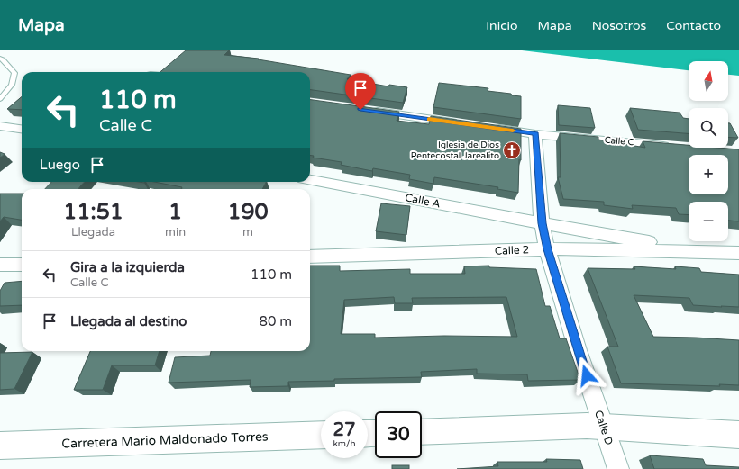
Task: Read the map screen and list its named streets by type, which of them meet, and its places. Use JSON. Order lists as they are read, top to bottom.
{
  "streets": {
    "street": [
      "Calle C",
      "Calle A",
      "Calle 2",
      "Calle D",
      "Carretera Mario Maldonado Torres"
    ]
  },
  "crossings": [
    ["Calle C", "Calle D"],
    ["Calle A", "Calle 2"],
    ["Calle A", "Calle D"],
    ["Calle 2", "Calle D"]
  ],
  "places": {
    "church": ["Iglesia de Dios Pentecostal Jarealito"]
  },
  "north": "top",
  "page": {
    "header": "Mapa",
    "nav": [
      "Inicio",
      "Mapa",
      "Nosotros",
      "Contacto"
    ],
    "map_buttons": ["+", "−"],
    "turn": ["110 m", "Calle C"],
    "then": "Luego",
    "eta": [
      "11:51",
      "Llegada",
      "1",
      "min",
      "190",
      "m"
    ],
    "list": [
      {
        "name": "Gira a la izquierda",
        "note": "Calle C",
        "value": "110 m"
      },
      {
        "name": "Llegada al destino",
        "value": "80 m"
      }
    ],
    "speed": "27 km/h",
    "limit": "30"
  }
}
